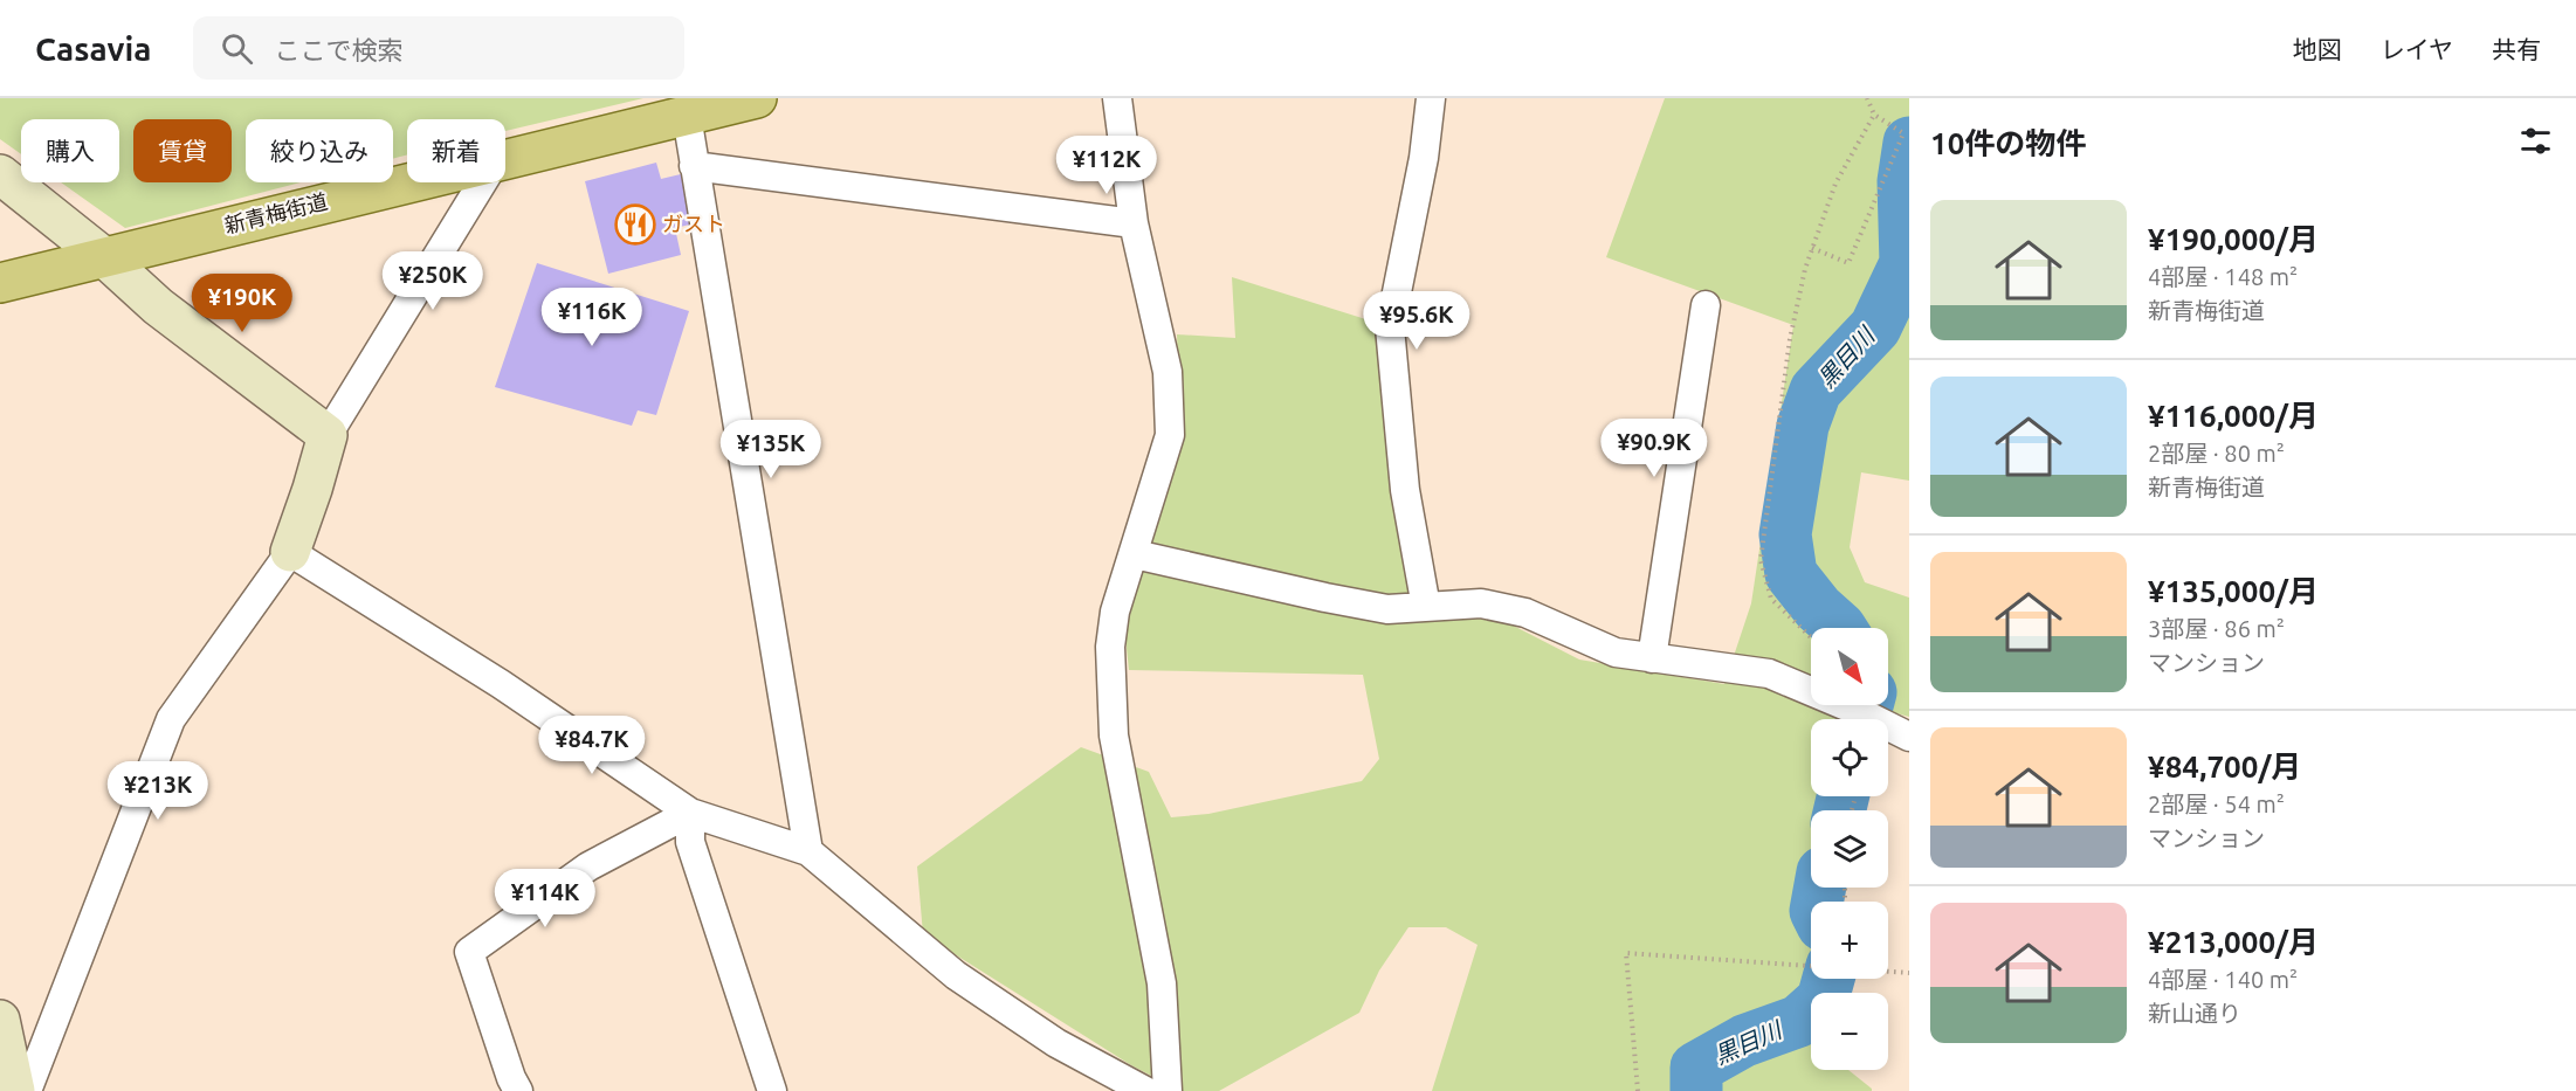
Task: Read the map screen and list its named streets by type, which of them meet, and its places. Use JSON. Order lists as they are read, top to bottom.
{
  "streets": {
    "main road": ["新青梅街道"]
  },
  "water": ["黒目川"],
  "places": {
    "restaurant": ["ガスト"]
  },
  "north": "bottom right",
  "page": {
    "header": "Casavia",
    "search": "ここで検索",
    "nav": ["地図", "レイヤ", "共有"],
    "heading": "10件の物件",
    "chip": [
      "購入",
      "賃貸",
      "絞り込み",
      "新着"
    ],
    "price": [
      "¥112K",
      "¥250K",
      "¥190K",
      "¥116K",
      "¥95.6K",
      "¥90.9K",
      "¥135K",
      "¥84.7K",
      "¥213K",
      "¥114K"
    ],
    "list": [
      {
        "name": "¥190,000/月",
        "note": "4部屋 · 148 m² · 新青梅街道"
      },
      {
        "name": "¥116,000/月",
        "note": "2部屋 · 80 m² · 新青梅街道"
      },
      {
        "name": "¥135,000/月",
        "note": "3部屋 · 86 m² · マンション"
      },
      {
        "name": "¥84,700/月",
        "note": "2部屋 · 54 m² · マンション"
      },
      {
        "name": "¥213,000/月",
        "note": "4部屋 · 140 m² · 新山通り"
      }
    ],
    "map_buttons": ["+", "−"]
  }
}
